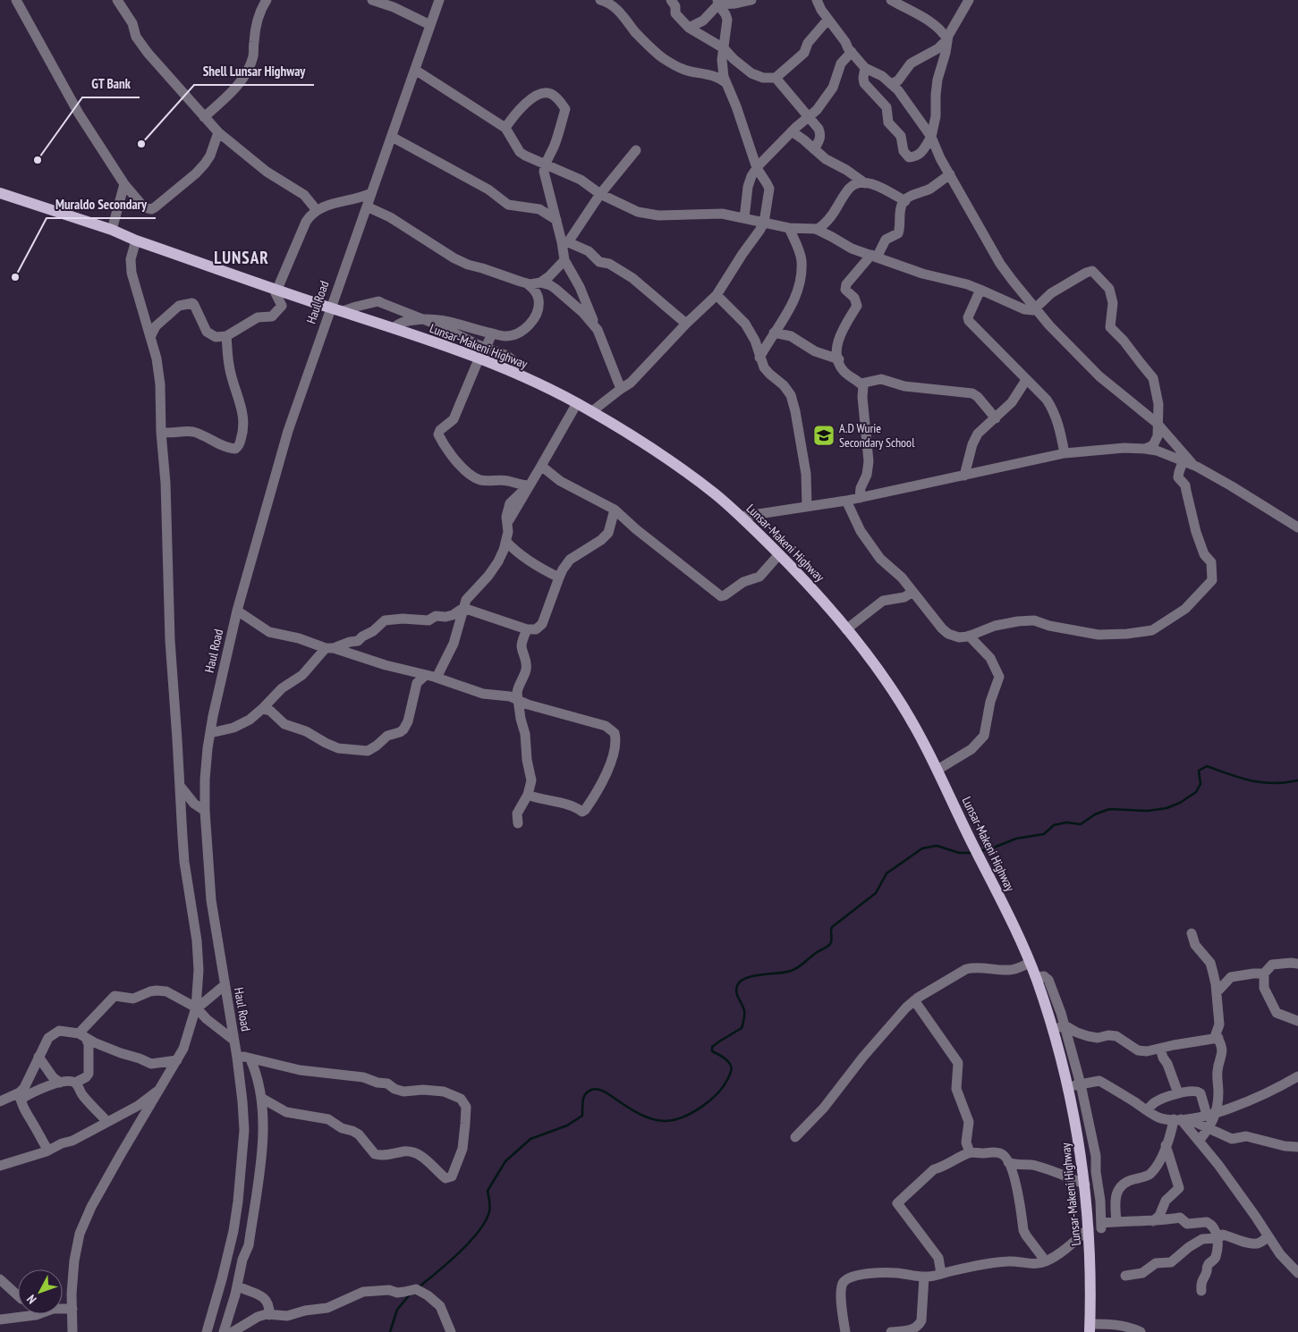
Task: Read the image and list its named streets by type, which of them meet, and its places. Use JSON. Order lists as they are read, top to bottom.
{
  "streets": {
    "main road": ["Lunsar-Makeni Highway"],
    "street": ["Haul Road"]
  },
  "crossings": [
    ["Haul Road", "Lunsar-Makeni Highway"]
  ],
  "districts": ["LUNSAR"],
  "places": {
    "other": ["Shell Lunsar Highway", "GT Bank", "Muraldo Secondary"],
    "school or university": ["A.D Wurie Secondary School"]
  },
  "north": "bottom left"
}
